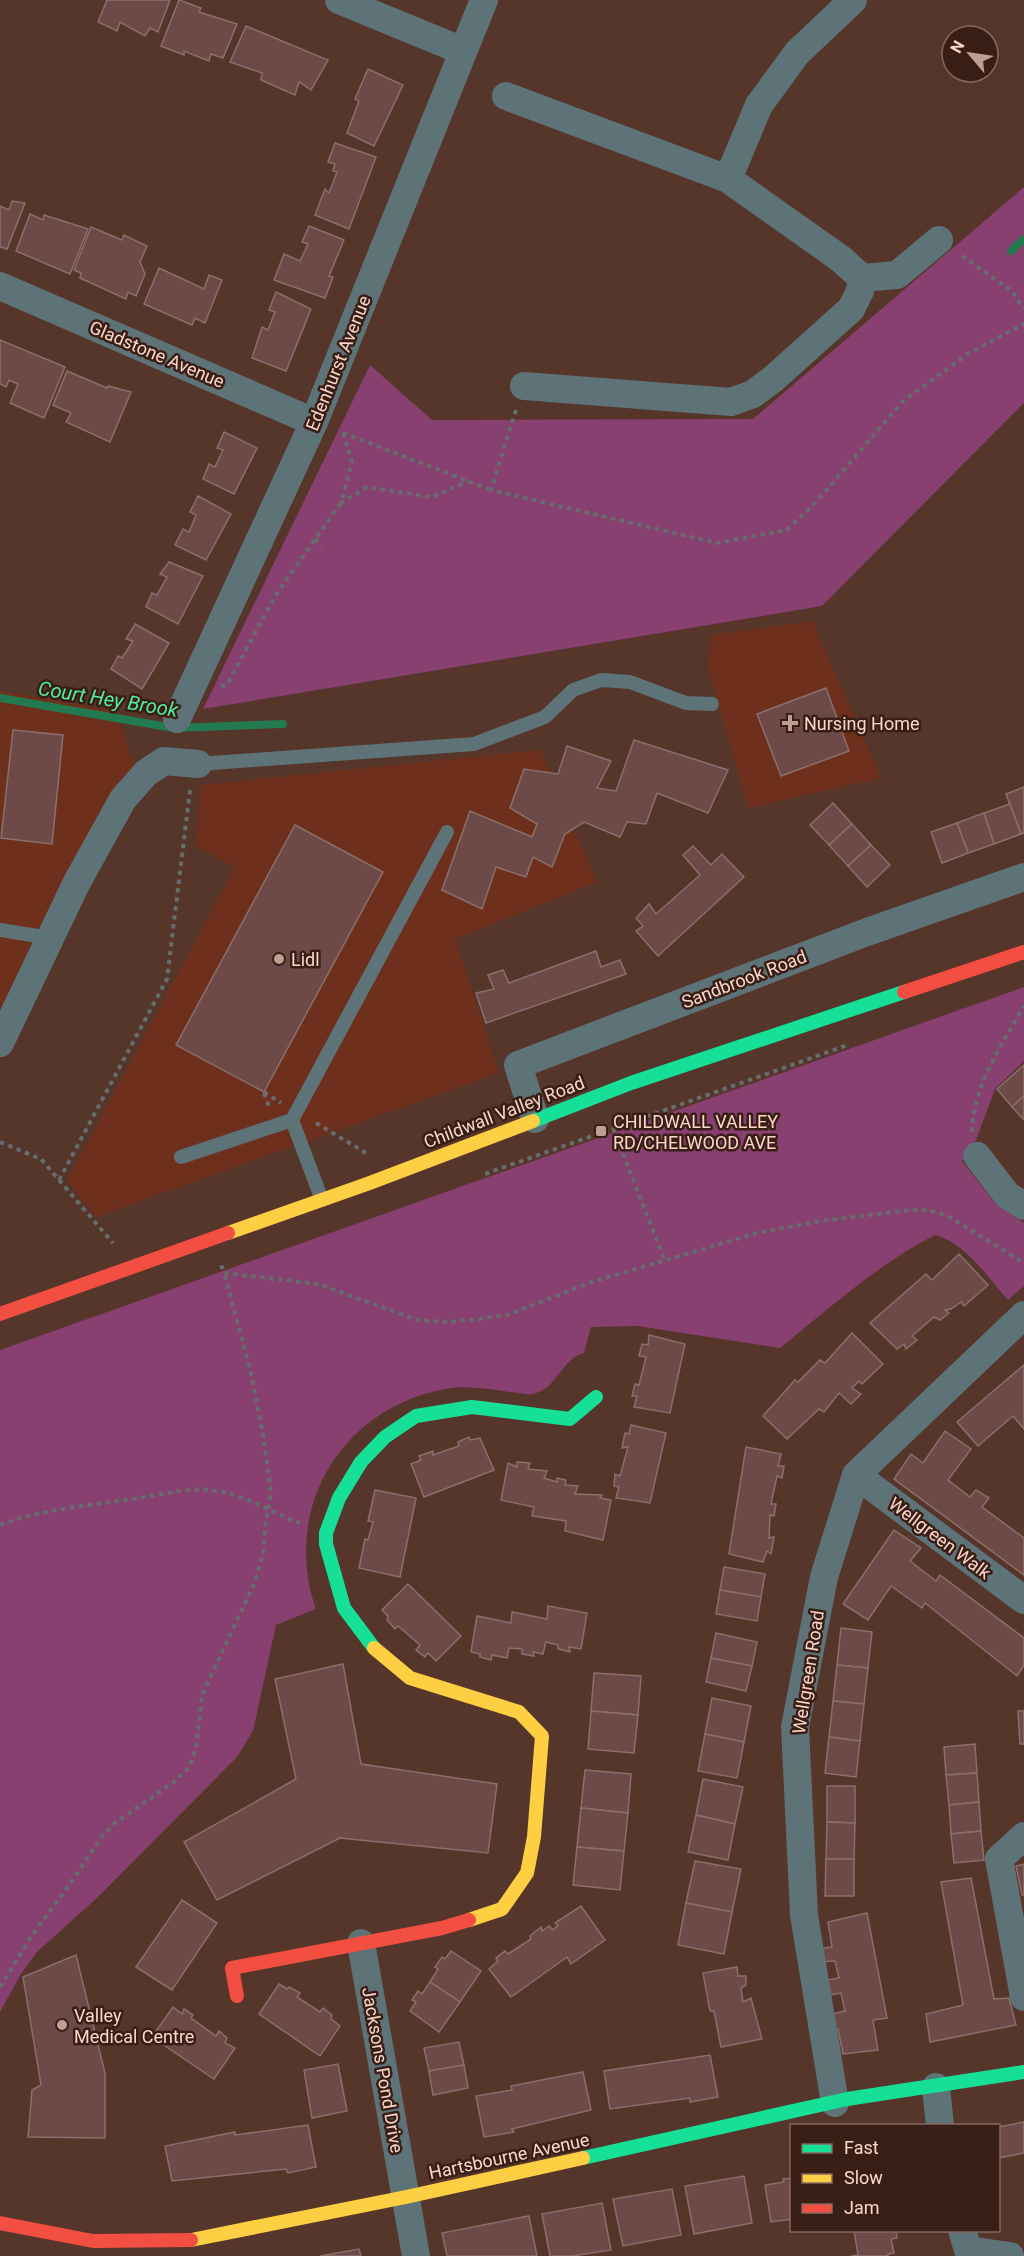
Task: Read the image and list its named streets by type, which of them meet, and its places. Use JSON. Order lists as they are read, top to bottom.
{
  "streets": {
    "street": [
      "Gladstone Avenue",
      "Edenhurst Avenue",
      "Sandbrook Road",
      "Childwall Valley Road",
      "Wellgreen Walk",
      "Wellgreen Road",
      "Jacksons Pond Drive",
      "Hartsbourne Avenue"
    ]
  },
  "crossings": [
    ["Gladstone Avenue", "Edenhurst Avenue"],
    ["Sandbrook Road", "Childwall Valley Road"],
    ["Wellgreen Walk", "Wellgreen Road"],
    ["Wellgreen Road", "Hartsbourne Avenue"],
    ["Jacksons Pond Drive", "Hartsbourne Avenue"]
  ],
  "water": ["Court Hey Brook"],
  "places": {
    "health": ["Nursing Home"],
    "other": ["Lidl", "Valley Medical Centre"],
    "transit": ["CHILDWALL VALLEY RD/CHELWOOD AVE"]
  },
  "legend": ["Fast", "Slow", "Jam"],
  "north": "top left"
}
